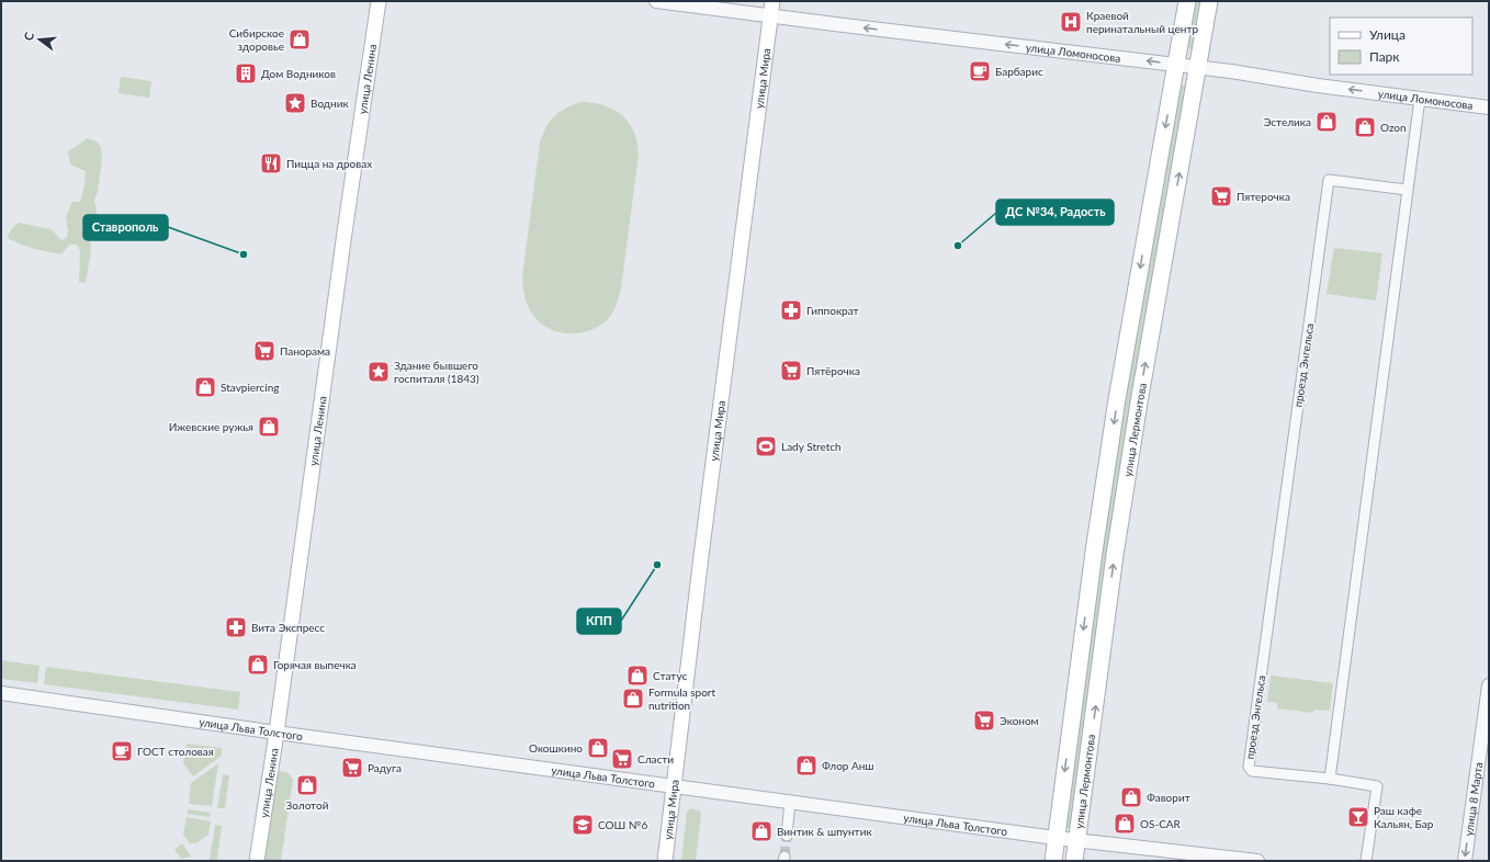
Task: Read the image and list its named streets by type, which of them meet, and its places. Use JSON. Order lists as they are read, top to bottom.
{
  "streets": {
    "main road": ["улица Мира", "улица Ленина", "улица Лермонтова"],
    "street": [
      "улица Ломоносова",
      "проезд Энгельса",
      "улица Льва Толстого",
      "улица 8 Марта"
    ]
  },
  "crossings": [
    ["улица Ломоносова", "улица Мира"],
    ["улица Ломоносова", "улица Лермонтова"],
    ["улица Мира", "улица Льва Толстого"],
    ["улица Ленина", "улица Льва Толстого"],
    ["улица Лермонтова", "улица Льва Толстого"]
  ],
  "one_way": ["улица Ломоносова", "улица 8 Марта"],
  "places": {
    "hospital": ["Краевой перинатальный центр"],
    "shop": [
      "Сибирское здоровье",
      "Эстелика",
      "Ozon",
      "Stavpiercing",
      "Ижевские ружья",
      "Горячая выпечка",
      "Статус",
      "Formula sport nutrition",
      "Окошкино",
      "Флор Анш",
      "Золотой",
      "Фаворит",
      "OS-CAR",
      "Винтик & шпунтик"
    ],
    "cafe": ["Барбарис", "ГОСТ столовая"],
    "building": ["Дом Водников"],
    "place": ["Водник", "Здание бывшего госпиталя (1843)"],
    "restaurant": ["Пицца на дровах"],
    "supermarket": [
      "Пятерочка",
      "Панорама",
      "Пятёрочка",
      "Эконом",
      "Сласти",
      "Радуга"
    ],
    "other": ["ДС №34, Радость", "Ставрополь", "КПП"],
    "pharmacy": ["Гиппократ", "Вита Экспресс"],
    "sports": ["Lady Stretch"],
    "bar": ["Раш кафе Кальян, Бар"],
    "school or university": ["СОШ №6"]
  },
  "legend": ["Улица", "Парк"],
  "north": "left"
}
